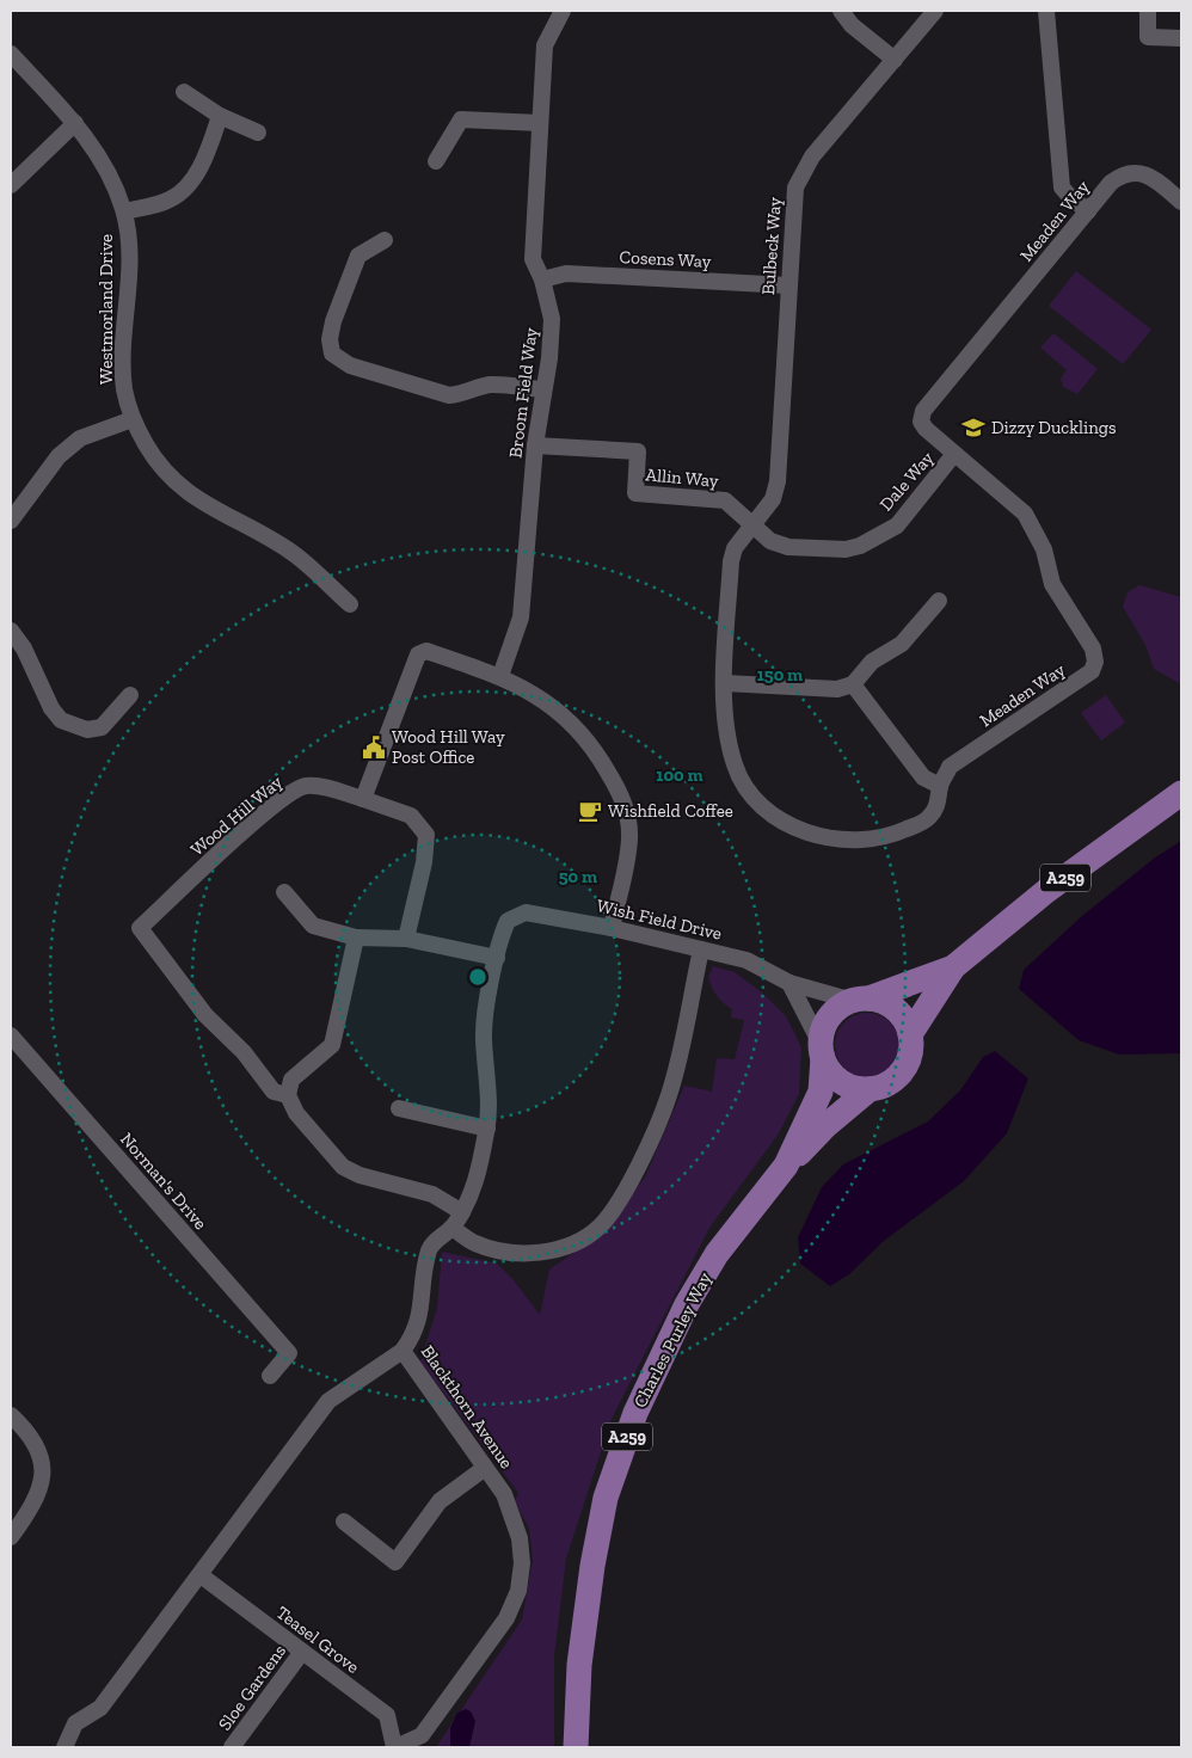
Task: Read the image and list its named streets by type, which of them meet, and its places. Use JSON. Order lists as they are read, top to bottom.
{
  "streets": {
    "main road": ["A259", "Charles Purley Way"],
    "street": [
      "Meaden Way",
      "Bulbeck Way",
      "Cosens Way",
      "Westmorland Drive",
      "Broom Field Way",
      "Allin Way",
      "Dale Way",
      "Wood Hill Way",
      "Wish Field Drive",
      "Norman's Drive",
      "Blackthorn Avenue",
      "Teasel Grove",
      "Sloe Gardens"
    ]
  },
  "crossings": [
    ["Meaden Way", "Bulbeck Way"],
    ["Meaden Way", "Allin Way"],
    ["Meaden Way", "Dale Way"],
    ["Bulbeck Way", "Cosens Way"],
    ["Bulbeck Way", "Allin Way"],
    ["Bulbeck Way", "Dale Way"],
    ["Cosens Way", "Broom Field Way"],
    ["Broom Field Way", "Allin Way"],
    ["Allin Way", "Dale Way"],
    ["A259", "Wish Field Drive"],
    ["A259", "Charles Purley Way"],
    ["Wish Field Drive", "Charles Purley Way"],
    ["Wish Field Drive", "Blackthorn Avenue"],
    ["Blackthorn Avenue", "Teasel Grove"],
    ["Teasel Grove", "Sloe Gardens"]
  ],
  "places": {
    "school or university": ["Dizzy Ducklings"],
    "public building": ["Wood Hill Way Post Office"],
    "cafe": ["Wishfield Coffee"]
  },
  "rings": ["150 m", "100 m", "50 m"]
}
